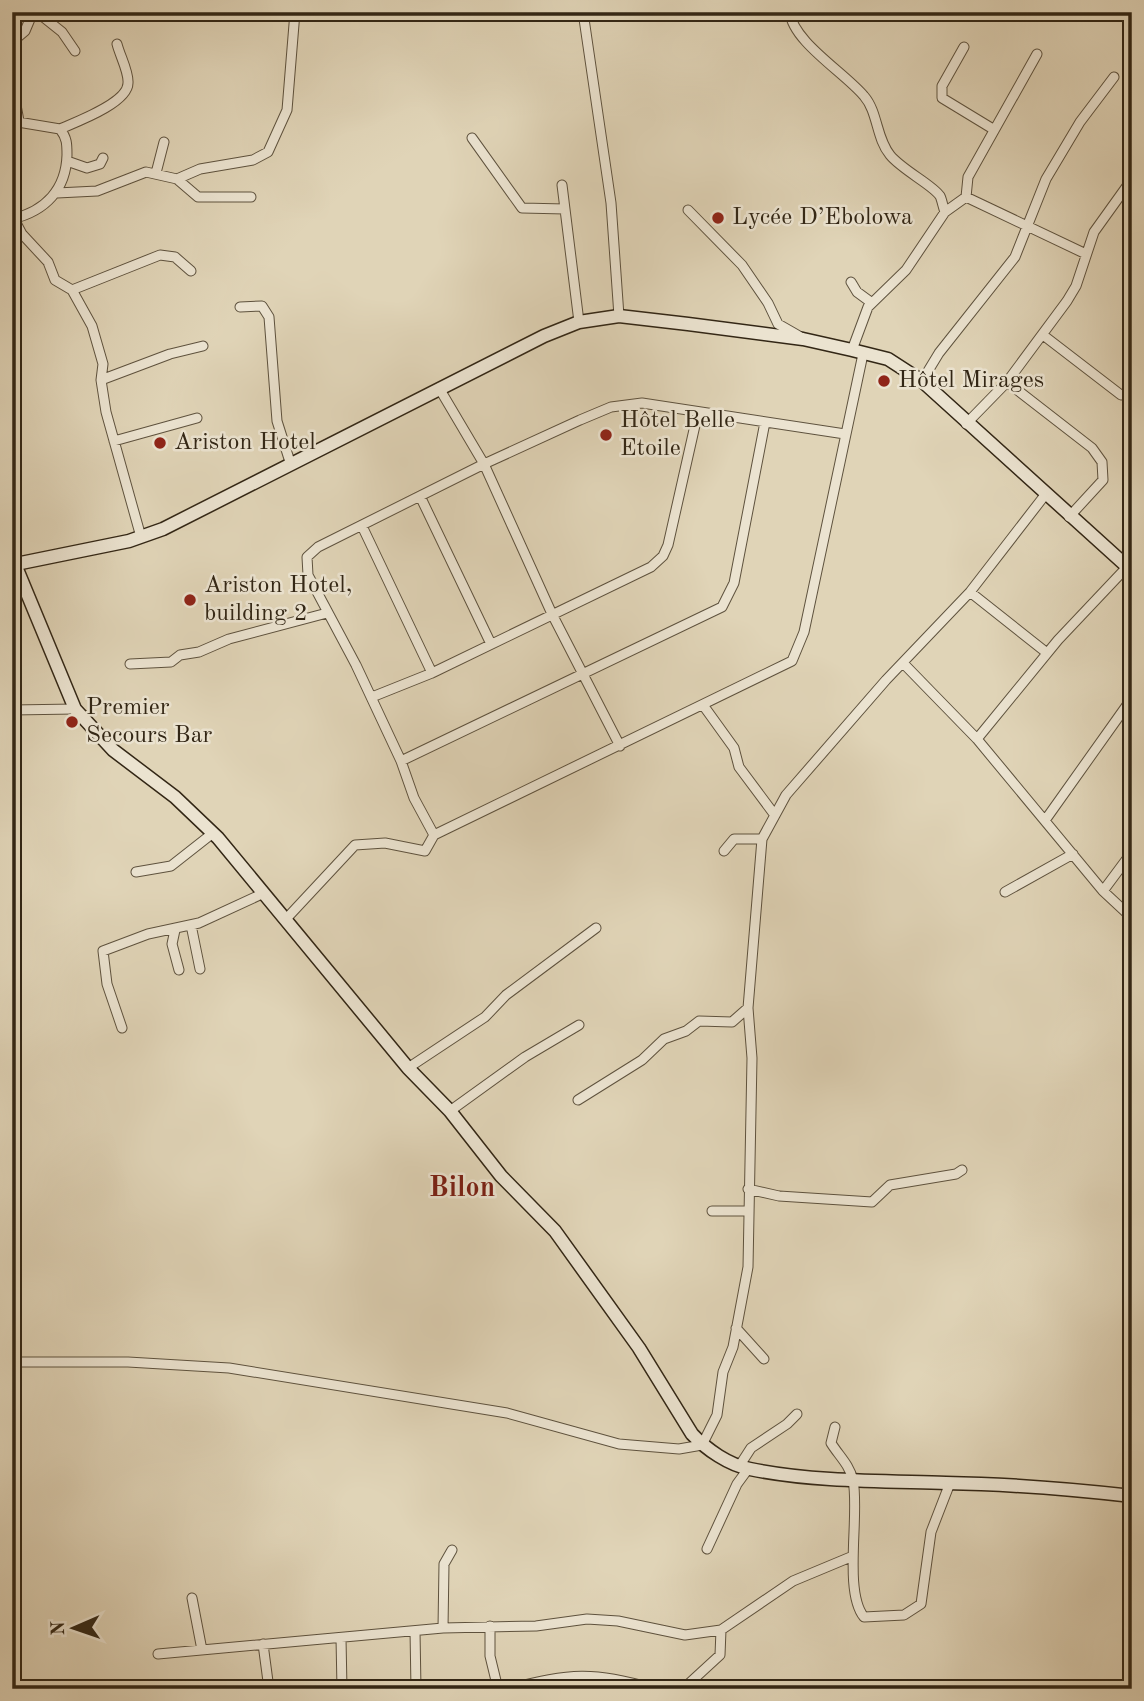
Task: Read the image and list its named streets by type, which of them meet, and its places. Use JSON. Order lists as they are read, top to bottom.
{
  "districts": ["Bilon"],
  "places": [
    "Lycée D’Ebolowa",
    "Hôtel Mirages",
    "Hôtel Belle Etoile",
    "Ariston Hotel",
    "Ariston Hotel, building 2",
    "Premier Secours Bar"
  ],
  "north": "left"
}
